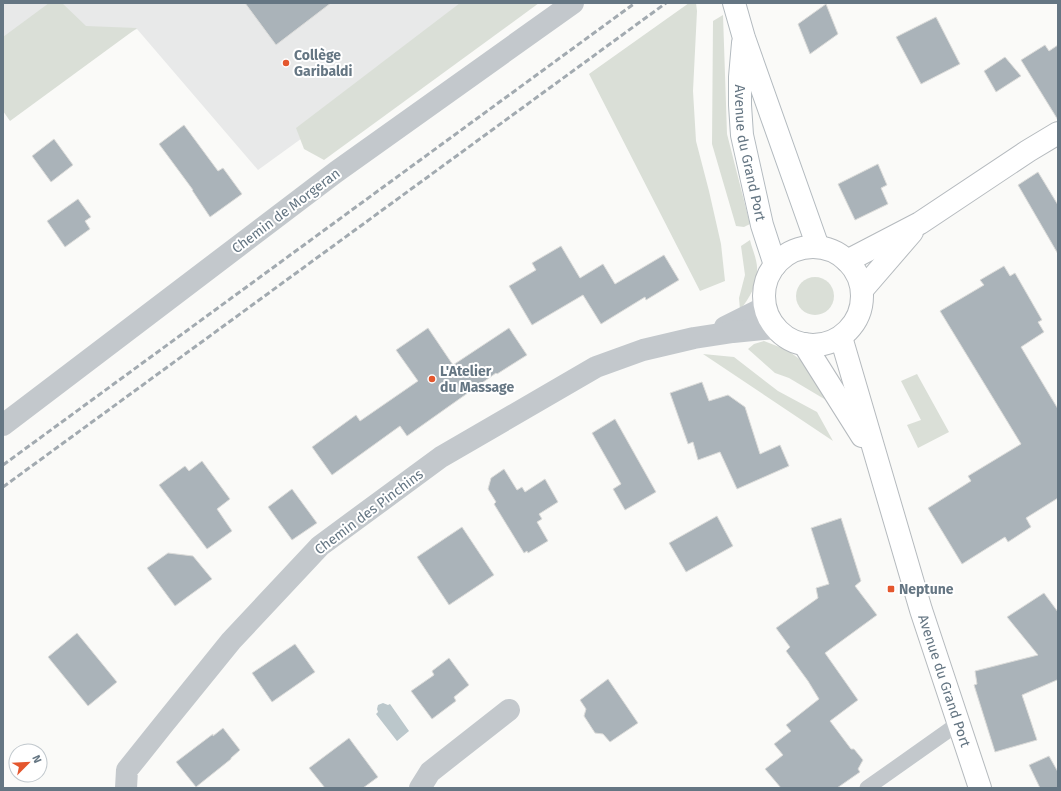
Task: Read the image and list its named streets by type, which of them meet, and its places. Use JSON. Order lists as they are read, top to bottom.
{
  "streets": {
    "main road": ["Avenue du Grand Port"],
    "street": ["Chemin de Morgeran", "Chemin des Pinchins"]
  },
  "crossings": [
    ["Avenue du Grand Port", "Chemin des Pinchins"]
  ],
  "places": {
    "other": ["Collège Garibaldi", "L'Atelier du Massage"],
    "transit": ["Neptune"]
  },
  "north": "top right"
}
